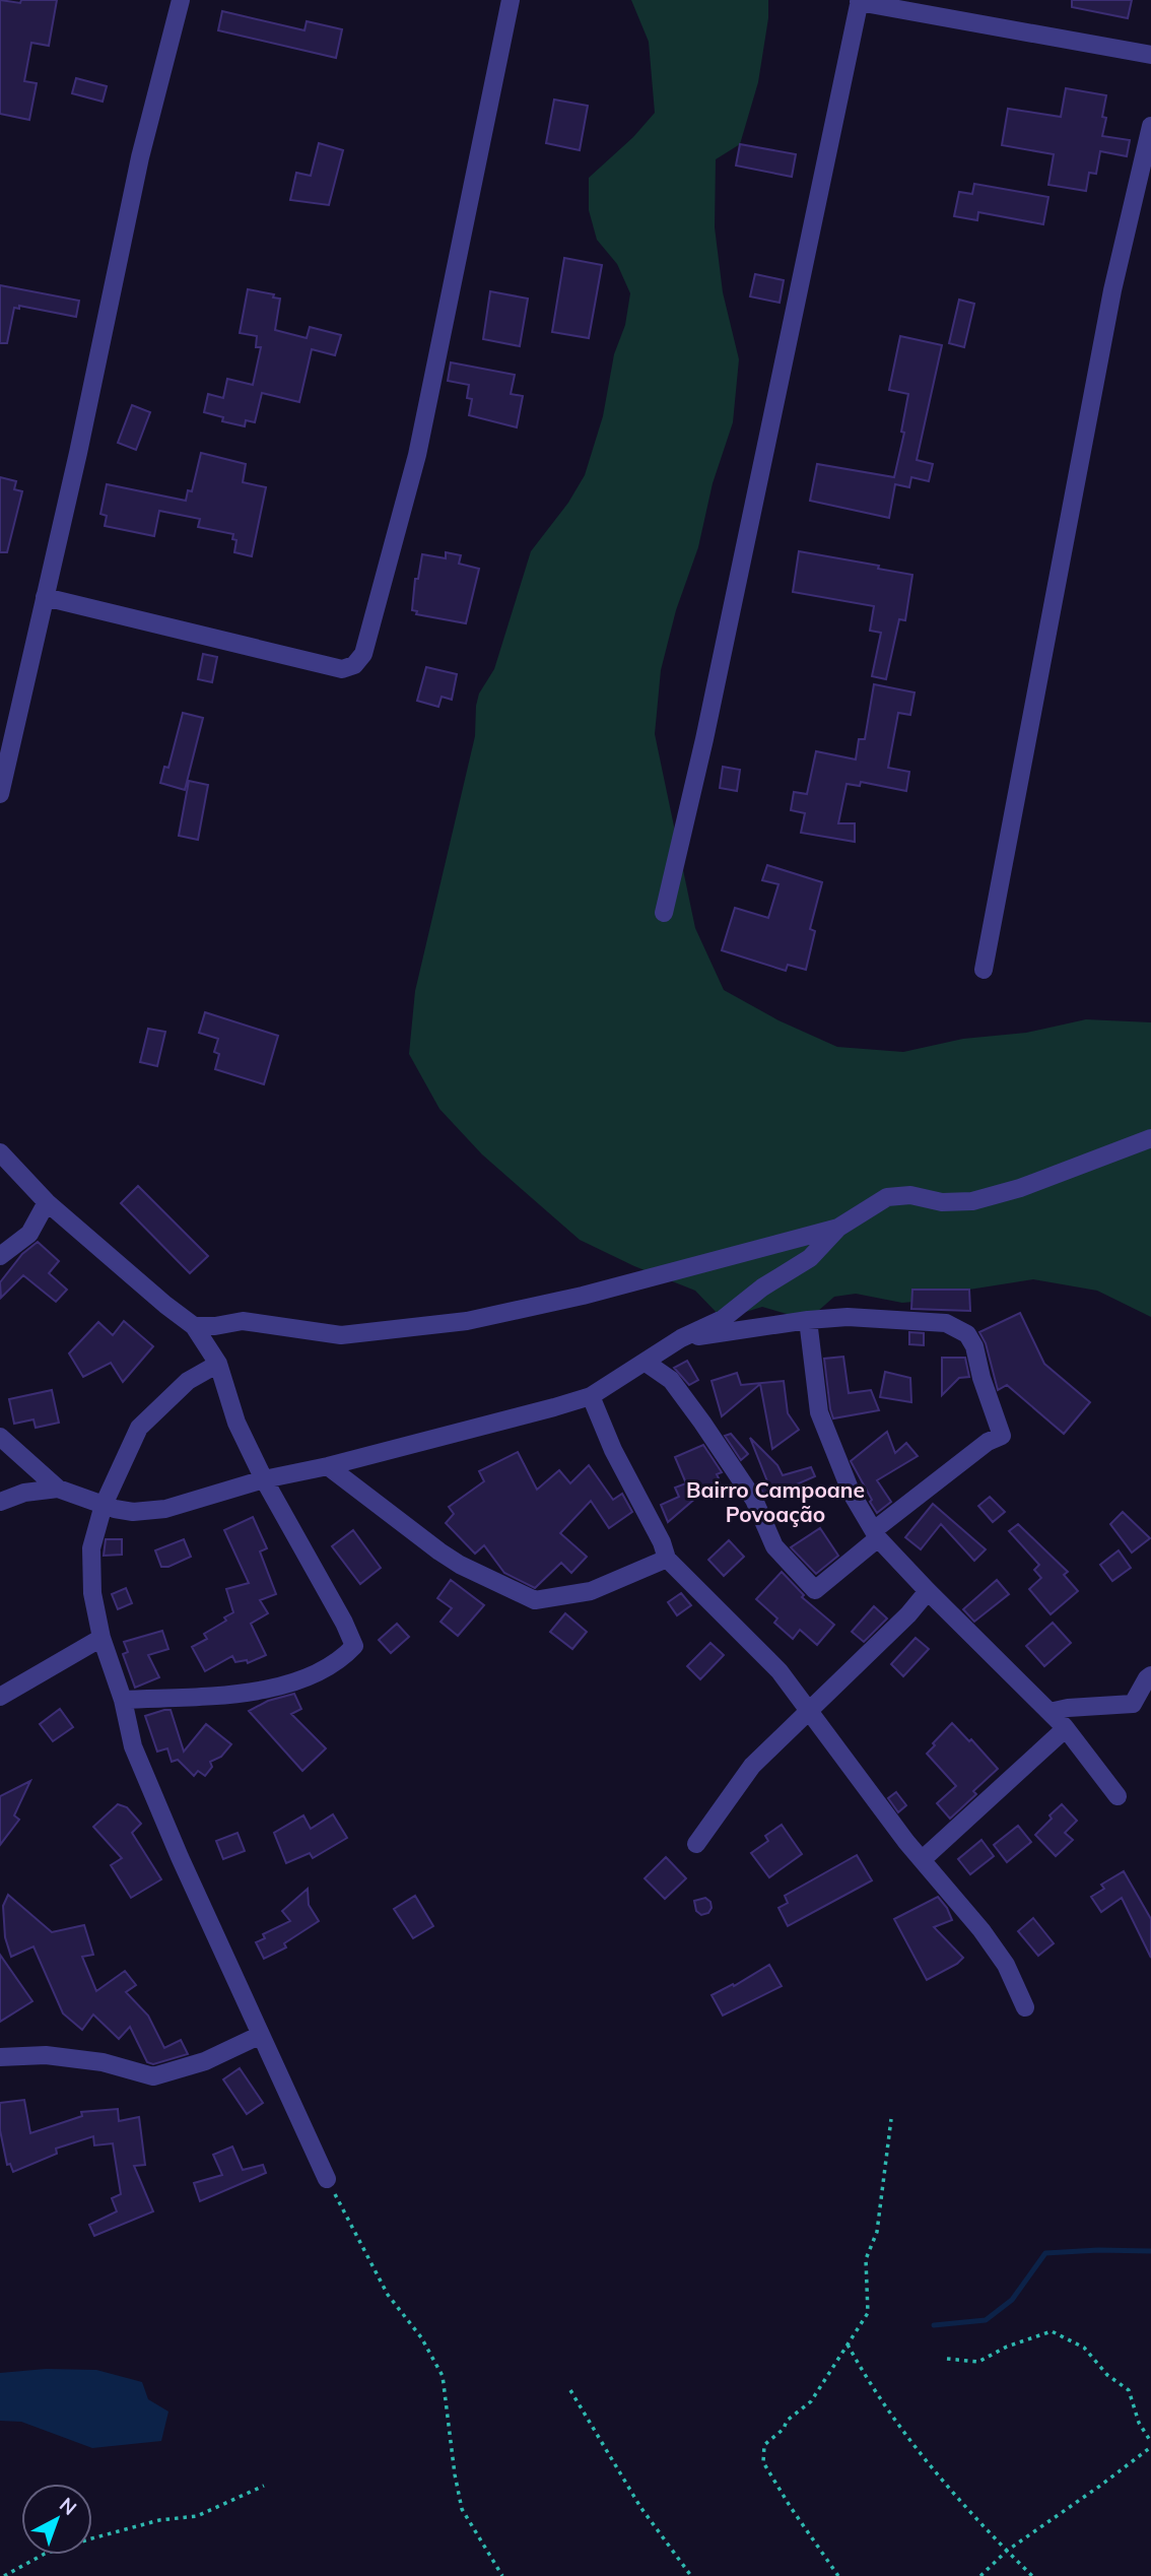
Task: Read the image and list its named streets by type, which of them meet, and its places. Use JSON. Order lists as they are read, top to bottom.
{
  "districts": ["Bairro Campoane Povoação"],
  "north": "top right"
}
